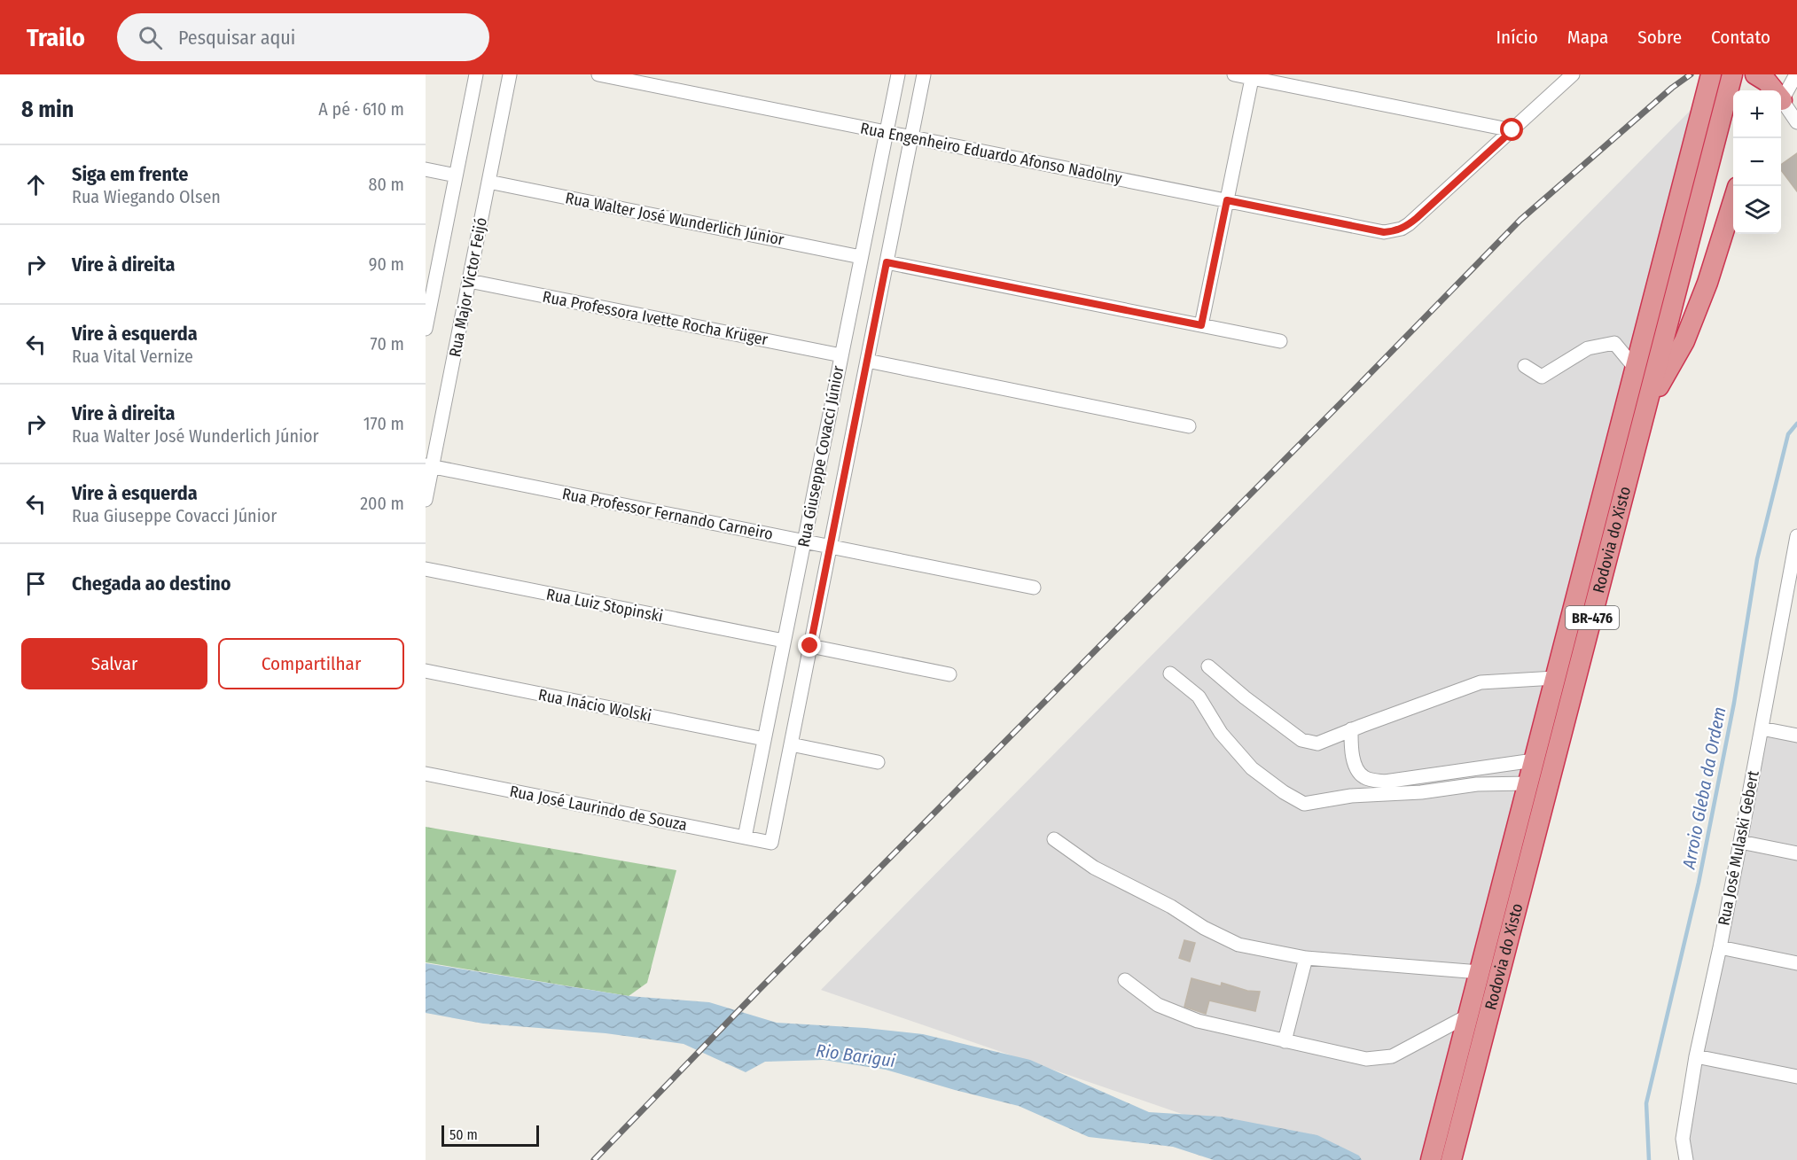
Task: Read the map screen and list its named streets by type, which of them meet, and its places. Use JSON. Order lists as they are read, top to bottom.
{
  "streets": {
    "highway": ["Rodovia do Xisto", "BR-476"],
    "street": [
      "Rua Engenheiro Eduardo Afonso Nadolny",
      "Rua Walter José Wunderlich Júnior",
      "Rua Major Victor Feijó",
      "Rua Professora Ivette Rocha Krüger",
      "Rua Giuseppe Covacci Júnior",
      "Rua Professor Fernando Carneiro",
      "Rua Luiz Stopinski",
      "Rua Inácio Wolski",
      "Rua José Laurindo de Souza",
      "Rua José Mulaski Gebert"
    ]
  },
  "crossings": [
    ["Rua Engenheiro Eduardo Afonso Nadolny", "Rua Giuseppe Covacci Júnior"],
    ["Rua Walter José Wunderlich Júnior", "Rua Major Victor Feijó"],
    ["Rua Walter José Wunderlich Júnior", "Rua Giuseppe Covacci Júnior"],
    ["Rua Major Victor Feijó", "Rua Professora Ivette Rocha Krüger"],
    ["Rua Major Victor Feijó", "Rua Professor Fernando Carneiro"],
    ["Rua Professora Ivette Rocha Krüger", "Rua Giuseppe Covacci Júnior"],
    ["Rua Giuseppe Covacci Júnior", "Rua Professor Fernando Carneiro"],
    ["Rua Giuseppe Covacci Júnior", "Rua Luiz Stopinski"],
    ["Rua Giuseppe Covacci Júnior", "Rua Inácio Wolski"],
    ["Rua Giuseppe Covacci Júnior", "Rua José Laurindo de Souza"]
  ],
  "water": ["Arroio Gleba da Ordem", "Rio Barigui"],
  "scale_bar": "50 m",
  "page": {
    "header": "Trailo",
    "search": "Pesquisar aqui",
    "nav": [
      "Início",
      "Mapa",
      "Sobre",
      "Contato"
    ],
    "heading": ["8 min", "A pé · 610 m"],
    "map_buttons": ["+", "−"],
    "list": [
      ["Siga em frente", "Rua Wiegando Olsen", "80 m"],
      ["Vire à direita", "90 m"],
      ["Vire à esquerda", "Rua Vital Vernize", "70 m"],
      ["Vire à direita", "Rua Walter José Wunderlich Júnior", "170 m"],
      ["Vire à esquerda", "Rua Giuseppe Covacci Júnior", "200 m"],
      "Chegada ao destino"
    ],
    "buttons": ["Salvar", "Compartilhar"],
    "scale": "50 m"
  }
}
